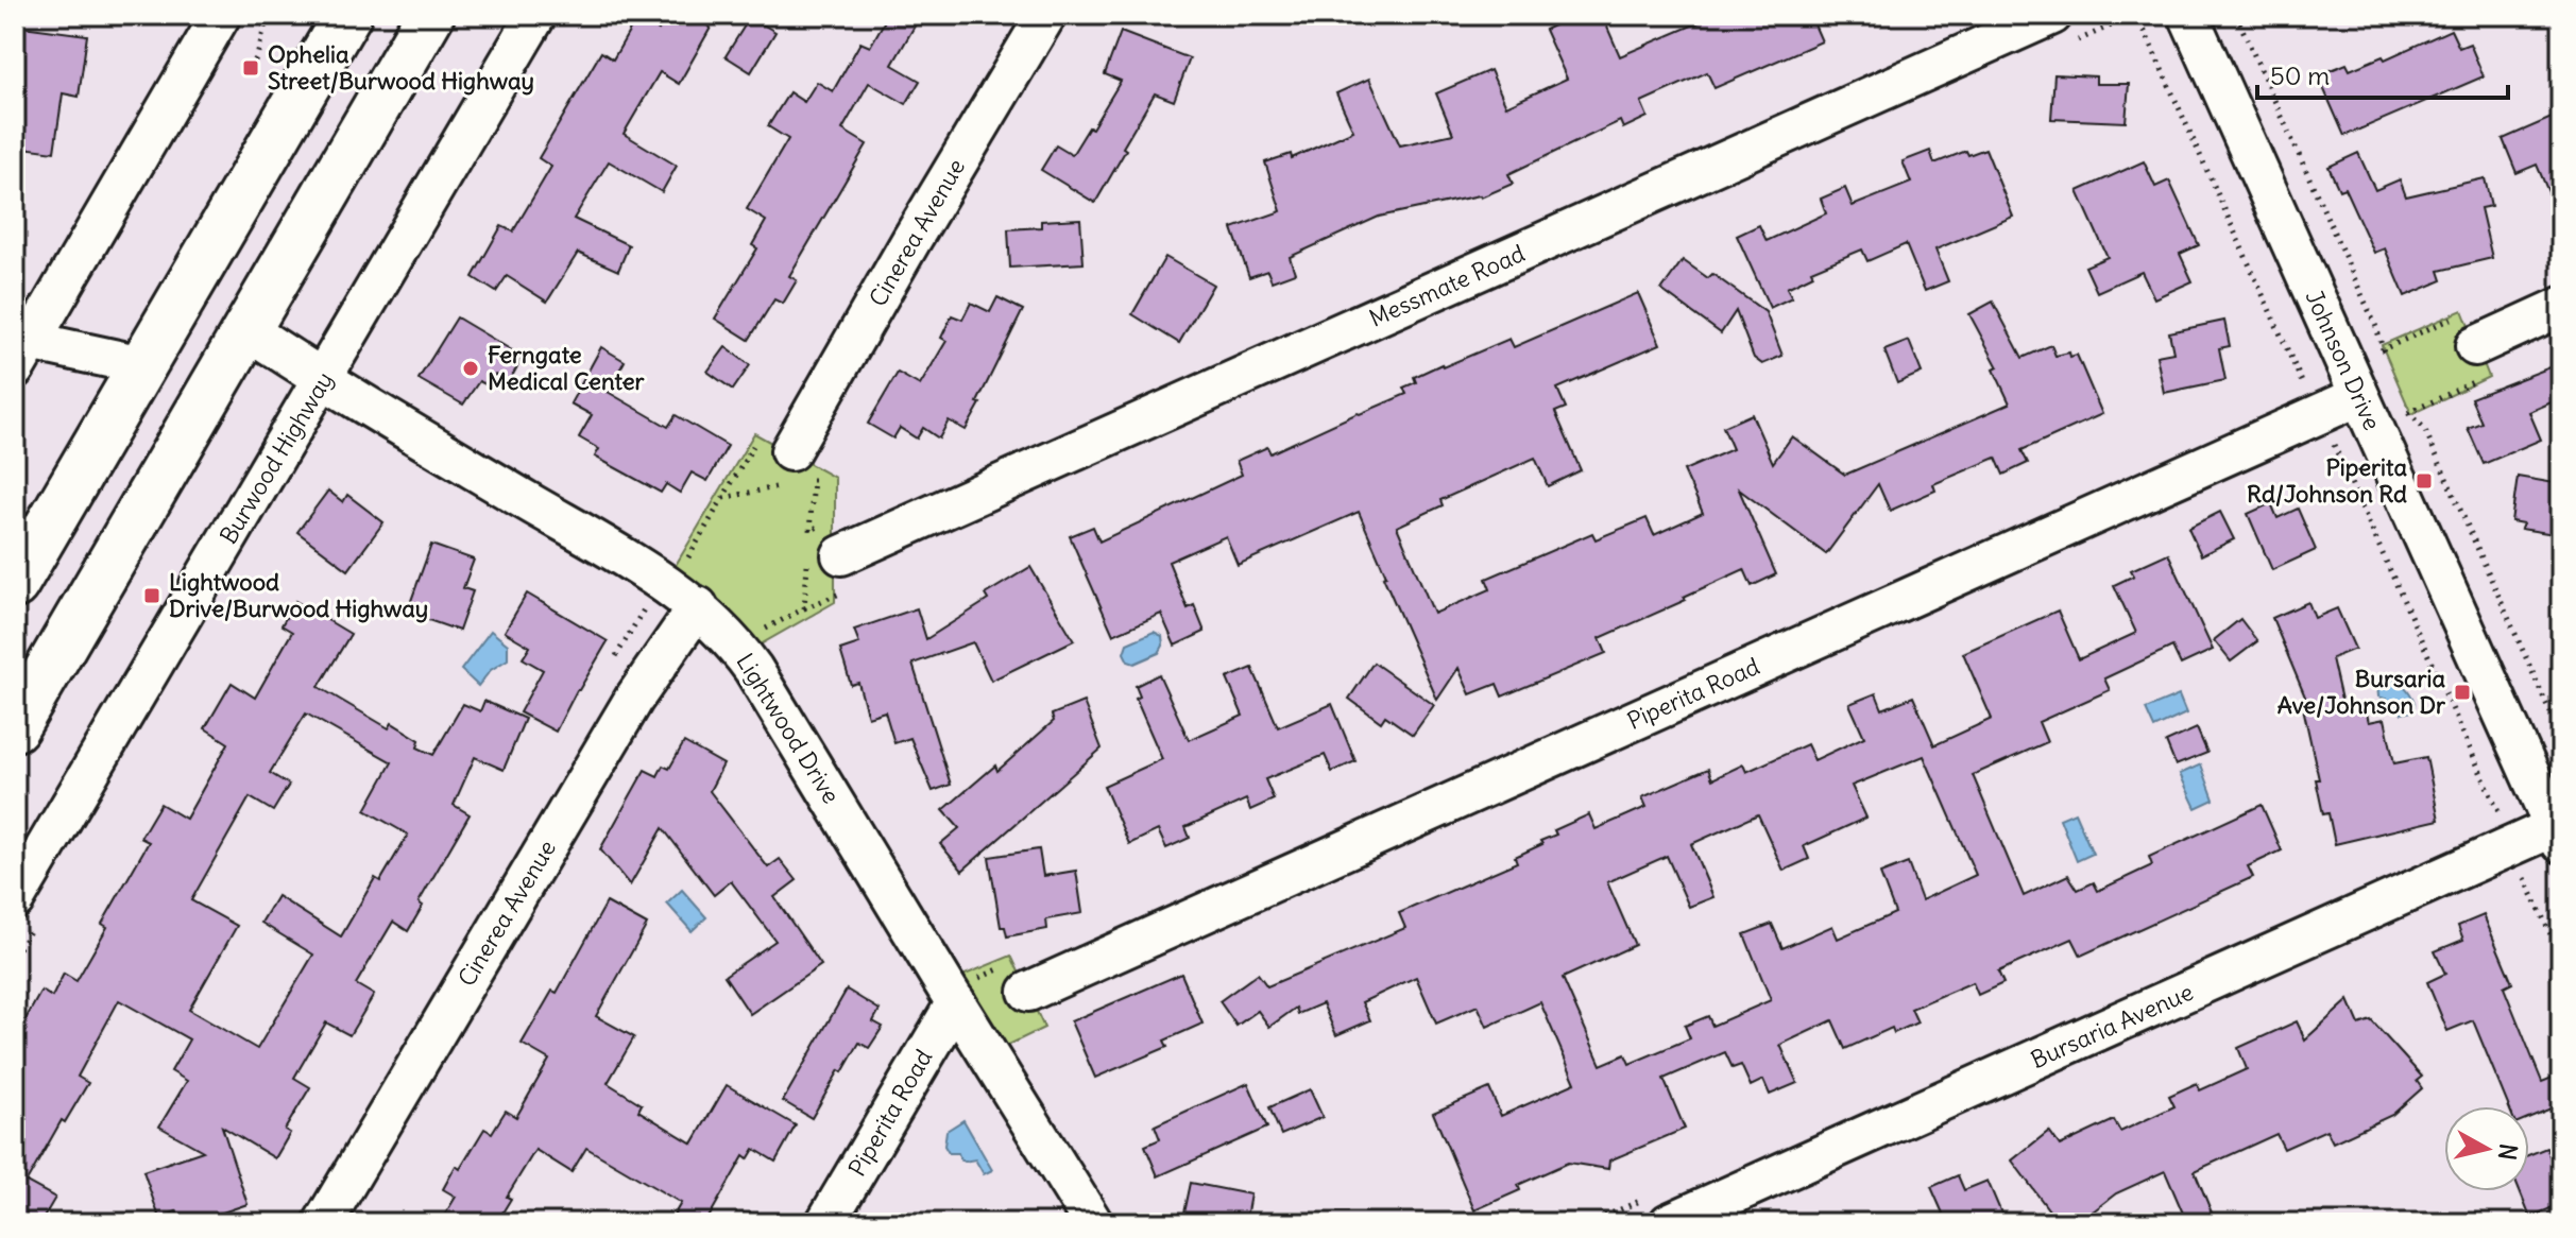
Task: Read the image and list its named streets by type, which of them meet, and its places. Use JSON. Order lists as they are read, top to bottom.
{
  "streets": {
    "street": [
      "Cinerea Avenue",
      "Messmate Road",
      "Johnson Drive",
      "Burwood Highway",
      "Piperita Road",
      "Lightwood Drive",
      "Bursaria Avenue"
    ]
  },
  "crossings": [
    ["Cinerea Avenue", "Lightwood Drive"],
    ["Johnson Drive", "Piperita Road"],
    ["Johnson Drive", "Bursaria Avenue"],
    ["Burwood Highway", "Lightwood Drive"],
    ["Piperita Road", "Lightwood Drive"]
  ],
  "places": {
    "transit": [
      "Ophelia Street/Burwood Highway",
      "Piperita Rd/Johnson Rd",
      "Lightwood Drive/Burwood Highway",
      "Bursaria Ave/Johnson Dr"
    ],
    "other": ["Ferngate Medical Center"]
  },
  "scale_bar": "50 m",
  "north": "right"
}
